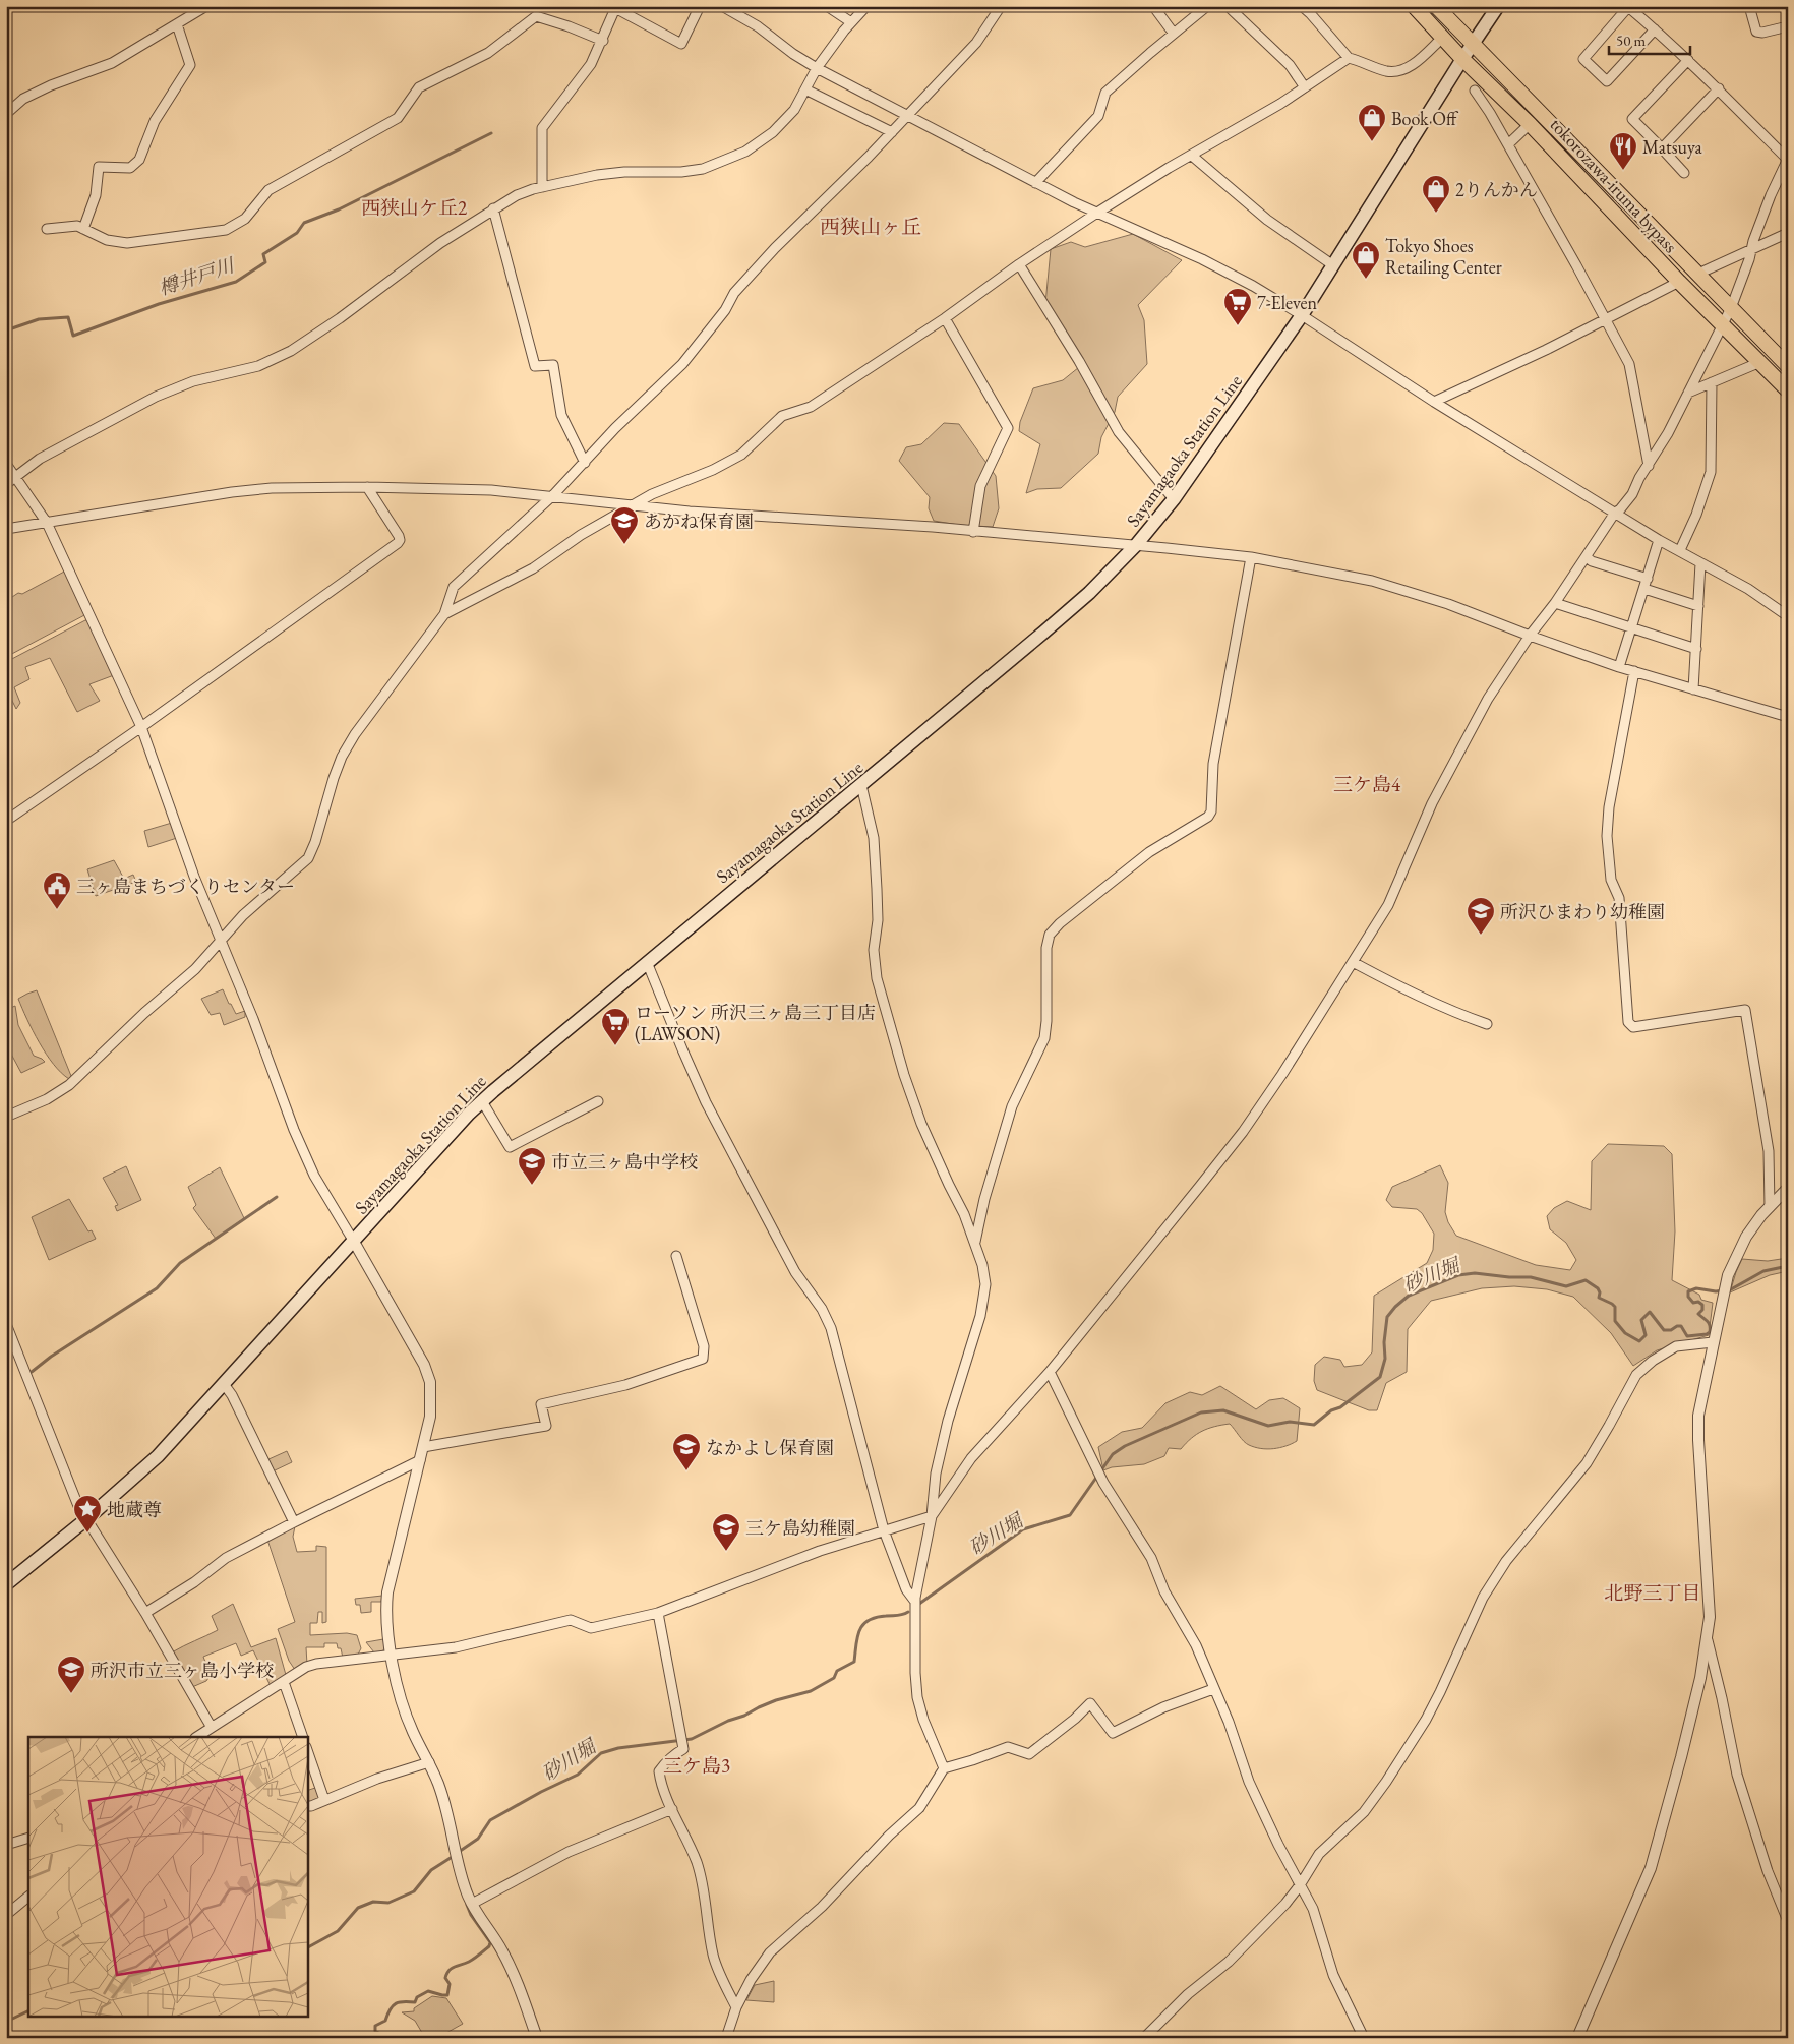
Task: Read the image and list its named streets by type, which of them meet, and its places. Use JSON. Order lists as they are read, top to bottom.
{
  "streets": {
    "highway": ["tokorozawa-iruma bypass"],
    "main road": ["Sayamagaoka Station Line"]
  },
  "crossings": [
    ["tokorozawa-iruma bypass", "Sayamagaoka Station Line"]
  ],
  "districts": [
    "西狭山ケ丘2",
    "西狭山ヶ丘",
    "三ケ島4",
    "北野三丁目",
    "三ケ島3"
  ],
  "water": ["樽井戸川", "砂川堀"],
  "places": {
    "shop": ["Book Off", "2りんかん", "Tokyo Shoes Retailing Center"],
    "restaurant": ["Matsuya"],
    "supermarket": ["7-Eleven", "ローソン 所沢三ヶ島三丁目店 (LAWSON)"],
    "school or university": [
      "あかね保育園",
      "所沢ひまわり幼稚園",
      "市立三ヶ島中学校",
      "なかよし保育園",
      "三ケ島幼稚園",
      "所沢市立三ヶ島小学校"
    ],
    "public building": ["三ヶ島まちづくりセンター"],
    "place": ["地蔵尊"]
  },
  "scale_bar": "50 m"
}
